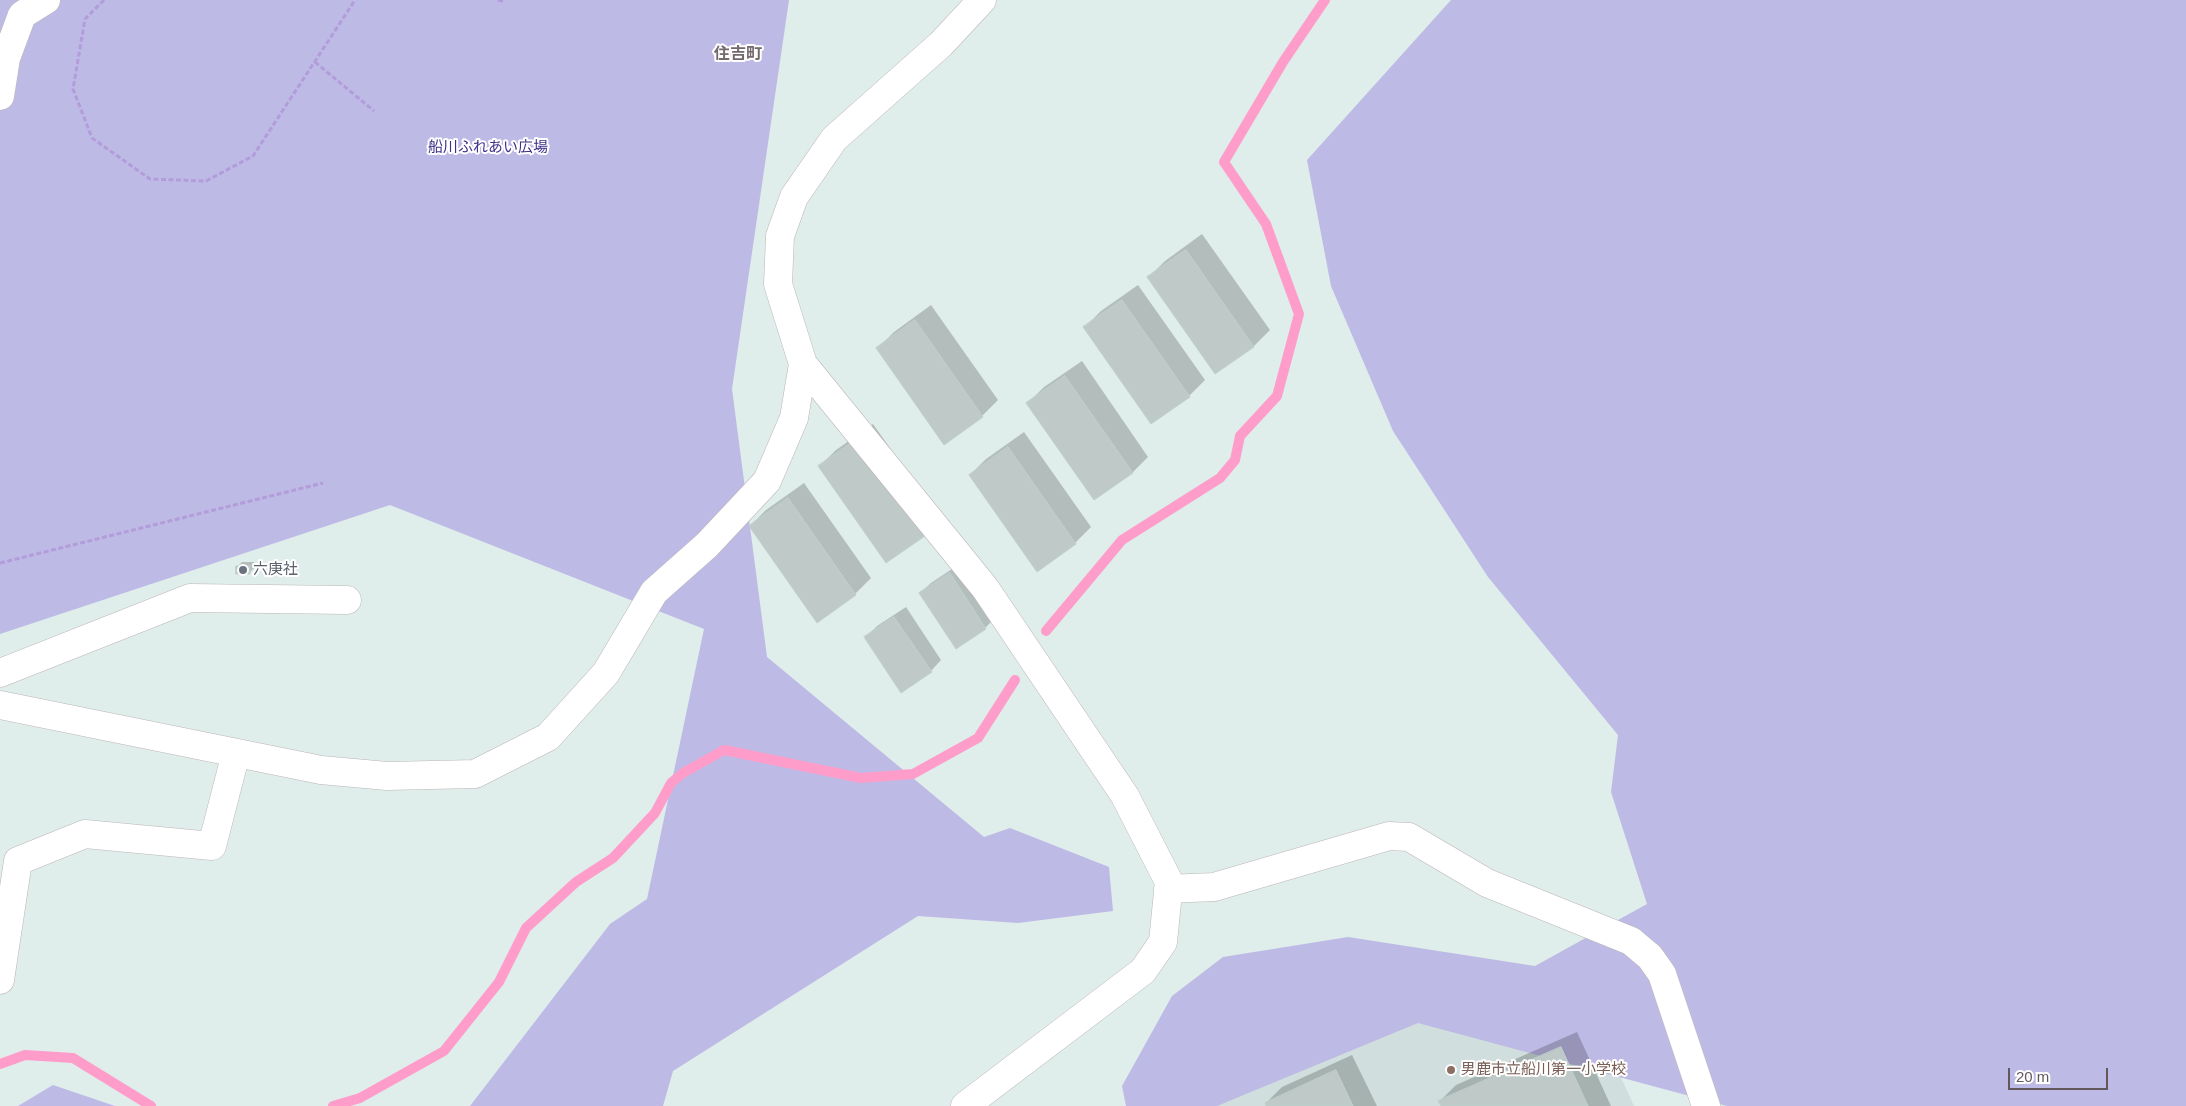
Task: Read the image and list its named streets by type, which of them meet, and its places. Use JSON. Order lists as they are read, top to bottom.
{
  "districts": ["住吉町"],
  "parks": ["船川ふれあい広場"],
  "places": ["六庚社", "男鹿市立船川第一小学校"],
  "scale_bar": "20 m"
}
